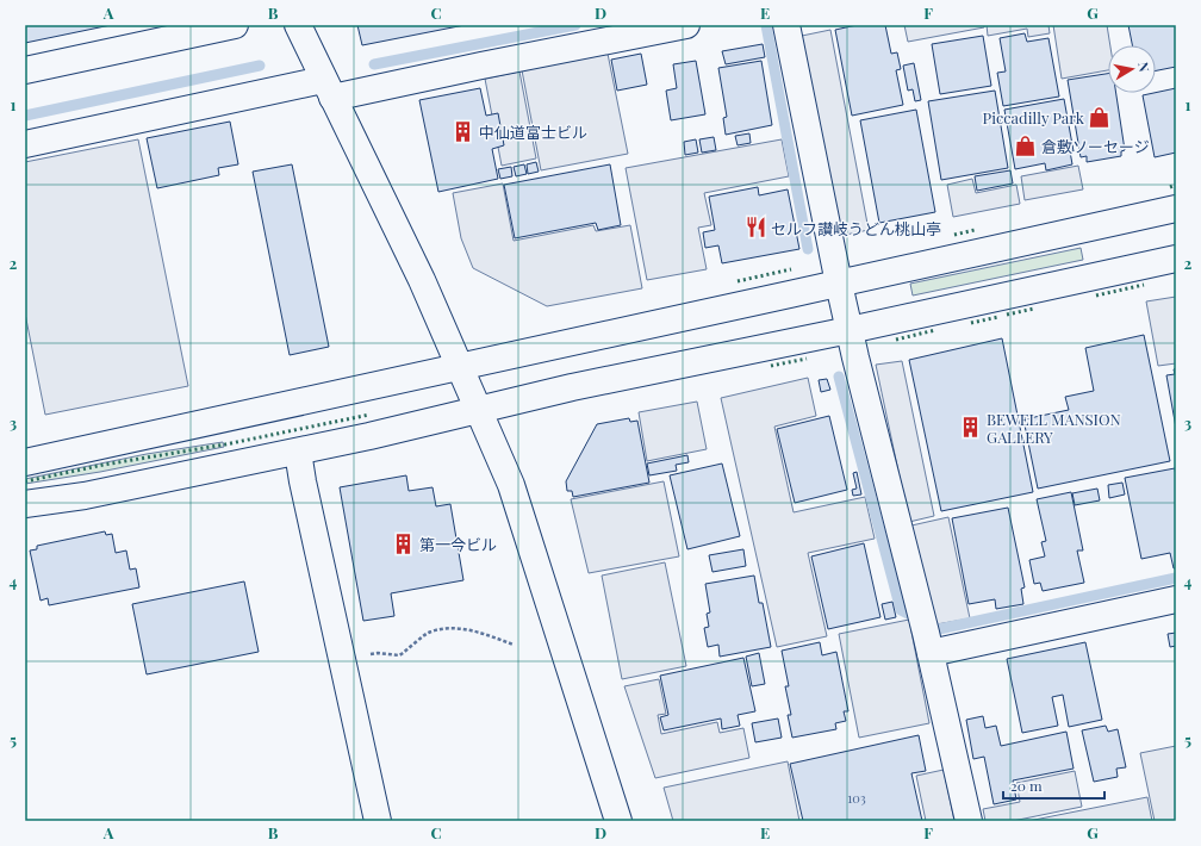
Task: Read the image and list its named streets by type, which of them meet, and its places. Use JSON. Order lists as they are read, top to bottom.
{
  "places": {
    "shop": ["Piccadilly Park", "倉敷ソーセージ"],
    "building": ["中仙道富士ビル", "BEWELL MANSION GALLERY", "第一今ビル"],
    "restaurant": ["セルフ讃岐うどん桃山亭"]
  },
  "house_numbers": ["103"],
  "scale_bar": "20 m",
  "north": "right",
  "grid": {
    "columns": [
      "A",
      "B",
      "C",
      "D",
      "E",
      "F",
      "G"
    ],
    "rows": [
      "1",
      "2",
      "3",
      "4",
      "5"
    ]
  }
}
